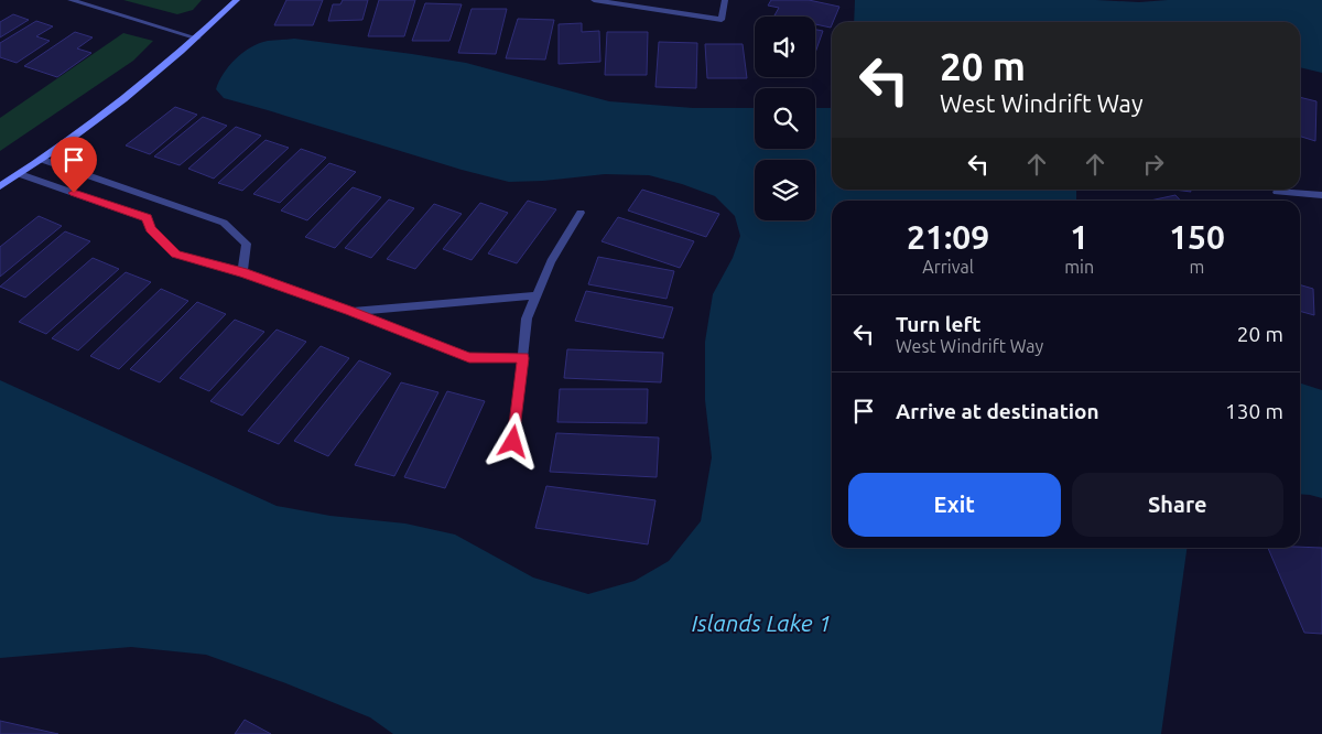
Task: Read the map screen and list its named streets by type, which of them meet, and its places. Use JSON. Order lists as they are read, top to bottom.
{
  "water": ["Islands Lake 1"],
  "page": {
    "turn": ["20 m", "West Windrift Way"],
    "eta": [
      "21:09",
      "Arrival",
      "1",
      "min",
      "150",
      "m"
    ],
    "list": [
      {
        "name": "Turn left",
        "note": "West Windrift Way",
        "value": "20 m"
      },
      {
        "name": "Arrive at destination",
        "value": "130 m"
      }
    ],
    "buttons": ["Exit", "Share"]
  }
}
